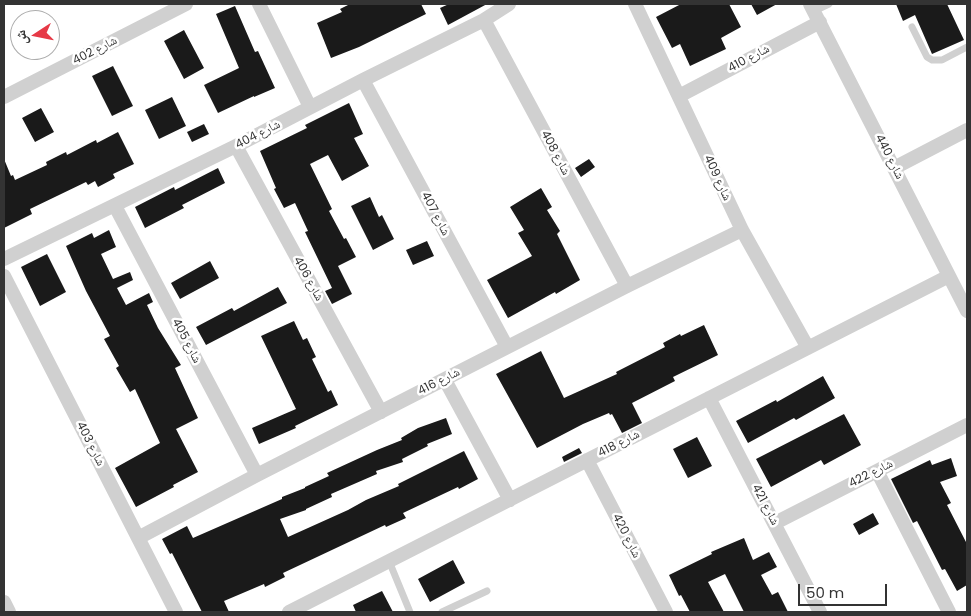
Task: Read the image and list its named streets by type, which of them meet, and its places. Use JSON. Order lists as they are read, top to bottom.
{
  "streets": {
    "street": [
      "شارع 402",
      "شارع 410",
      "شارع 404",
      "شارع 408",
      "شارع 440",
      "شارع 409",
      "شارع 407",
      "شارع 406",
      "شارع 405",
      "شارع 416",
      "شارع 403",
      "شارع 418",
      "شارع 422",
      "شارع 421",
      "شارع 420"
    ]
  },
  "crossings": [
    ["شارع 410", "شارع 440"],
    ["شارع 410", "شارع 409"],
    ["شارع 404", "شارع 408"],
    ["شارع 404", "شارع 407"],
    ["شارع 404", "شارع 406"],
    ["شارع 404", "شارع 405"],
    ["شارع 408", "شارع 416"],
    ["شارع 440", "شارع 418"],
    ["شارع 409", "شارع 416"],
    ["شارع 409", "شارع 418"],
    ["شارع 407", "شارع 416"],
    ["شارع 406", "شارع 416"],
    ["شارع 405", "شارع 416"],
    ["شارع 416", "شارع 403"],
    ["شارع 418", "شارع 421"],
    ["شارع 418", "شارع 420"],
    ["شارع 422", "شارع 421"]
  ],
  "scale_bar": "50 m",
  "north": "left"
}
